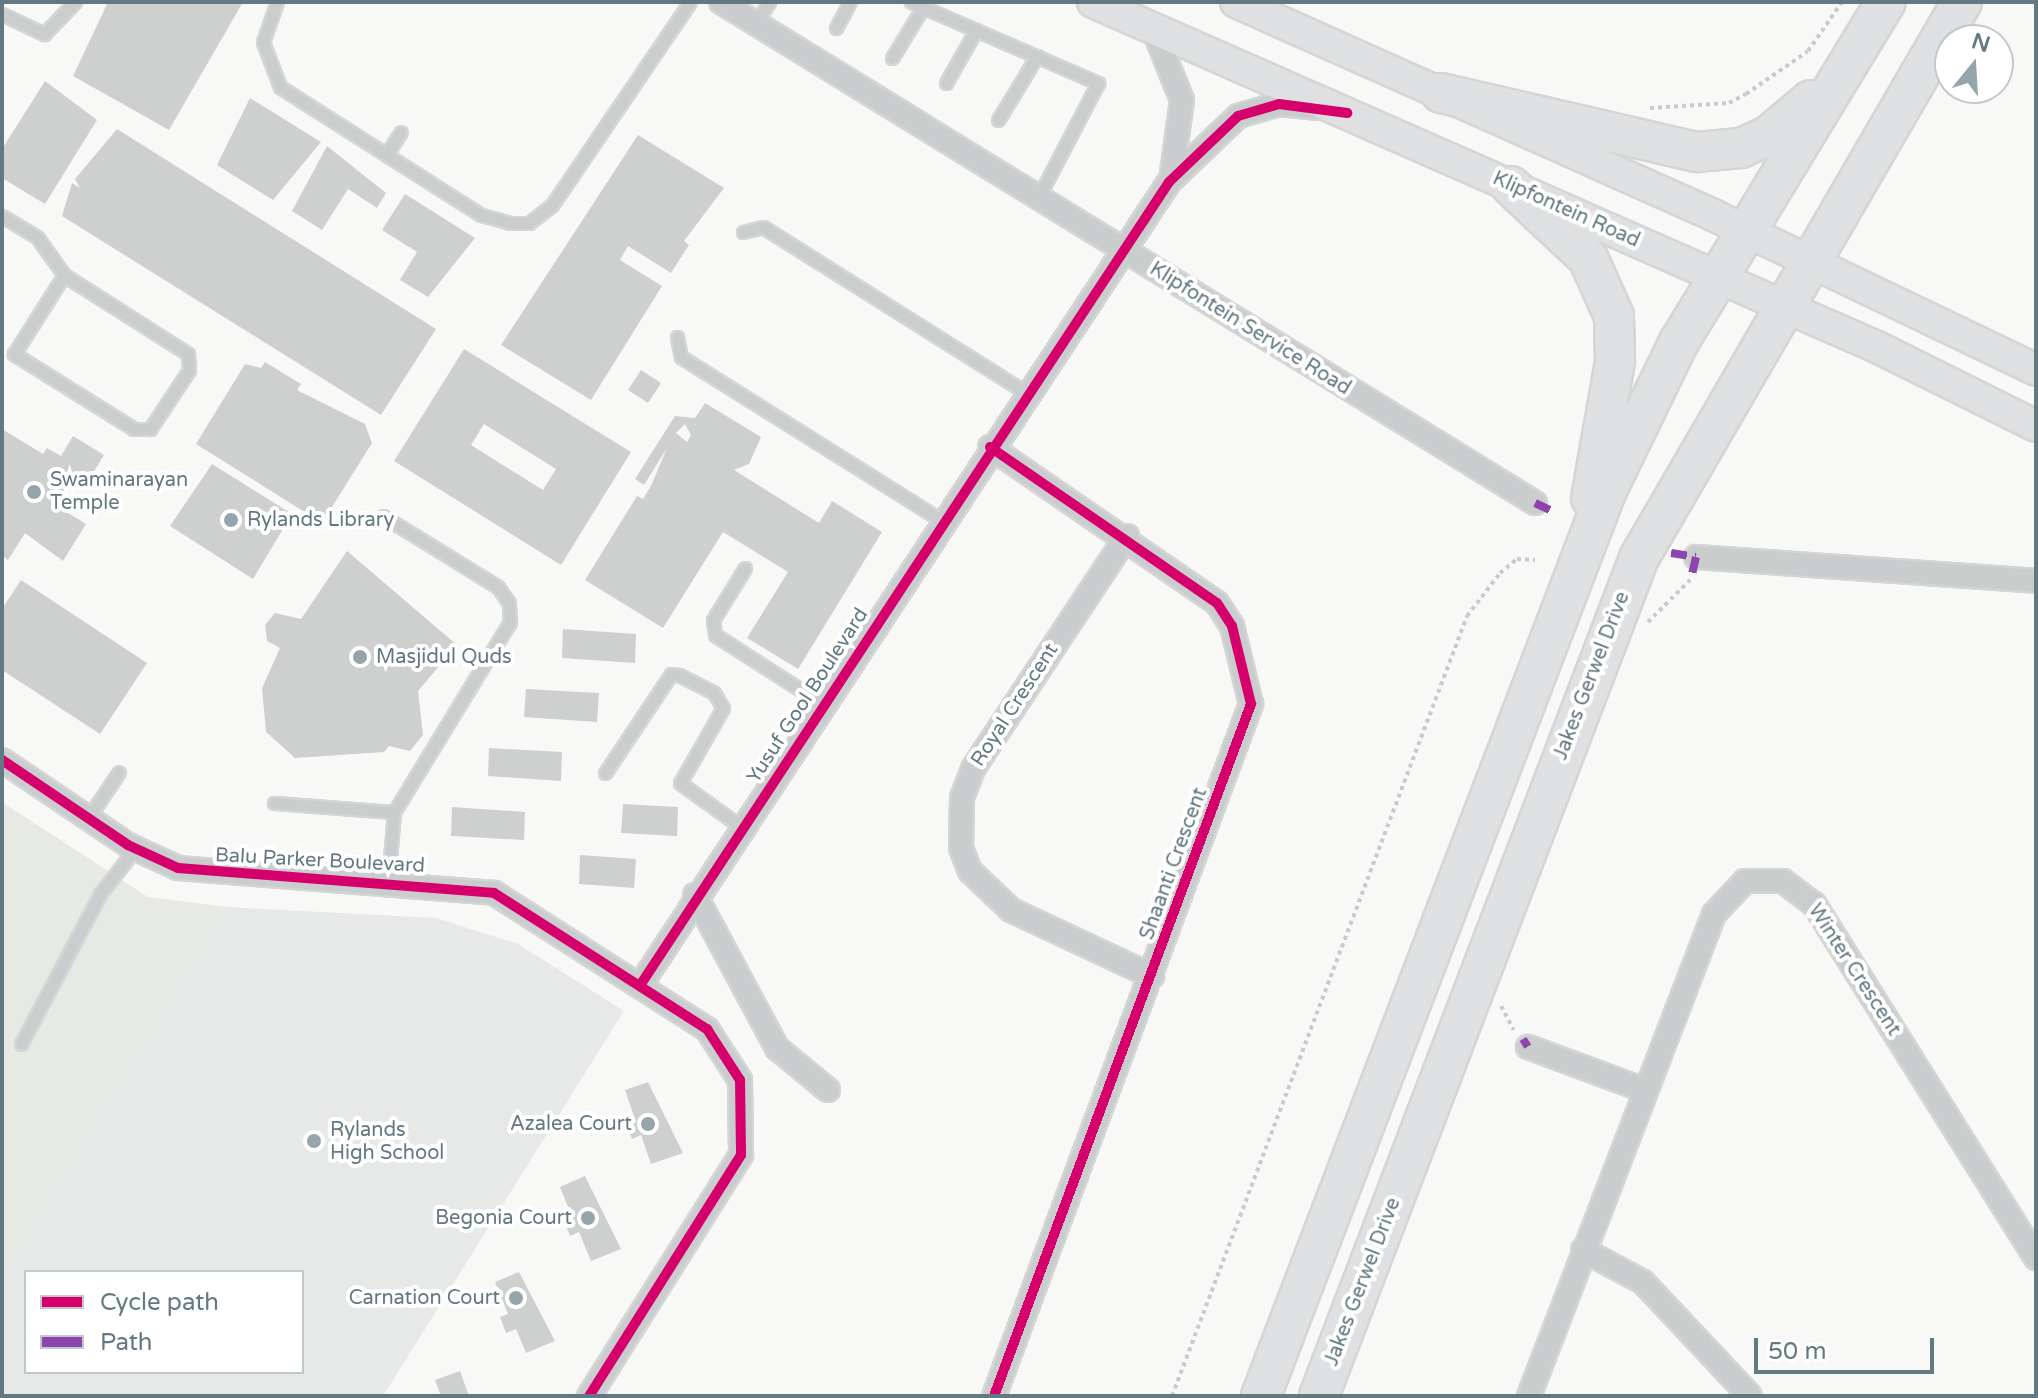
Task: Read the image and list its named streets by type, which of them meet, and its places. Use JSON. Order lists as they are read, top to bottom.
{
  "streets": {
    "highway": ["Jakes Gerwel Drive"],
    "main road": ["Klipfontein Road"],
    "street": [
      "Klipfontein Service Road",
      "Yusuf Gool Boulevard",
      "Royal Crescent",
      "Balu Parker Boulevard",
      "Shaanti Crescent",
      "Winter Crescent"
    ]
  },
  "crossings": [
    ["Klipfontein Road", "Jakes Gerwel Drive"],
    ["Klipfontein Road", "Yusuf Gool Boulevard"],
    ["Klipfontein Service Road", "Yusuf Gool Boulevard"],
    ["Yusuf Gool Boulevard", "Balu Parker Boulevard"],
    ["Yusuf Gool Boulevard", "Shaanti Crescent"],
    ["Royal Crescent", "Shaanti Crescent"]
  ],
  "places": [
    "Swaminarayan Temple",
    "Rylands Library",
    "Masjidul Quds",
    "Azalea Court",
    "Rylands High School",
    "Begonia Court",
    "Carnation Court"
  ],
  "legend": ["Cycle path", "Path"],
  "scale_bar": "50 m",
  "north": "top"
}
